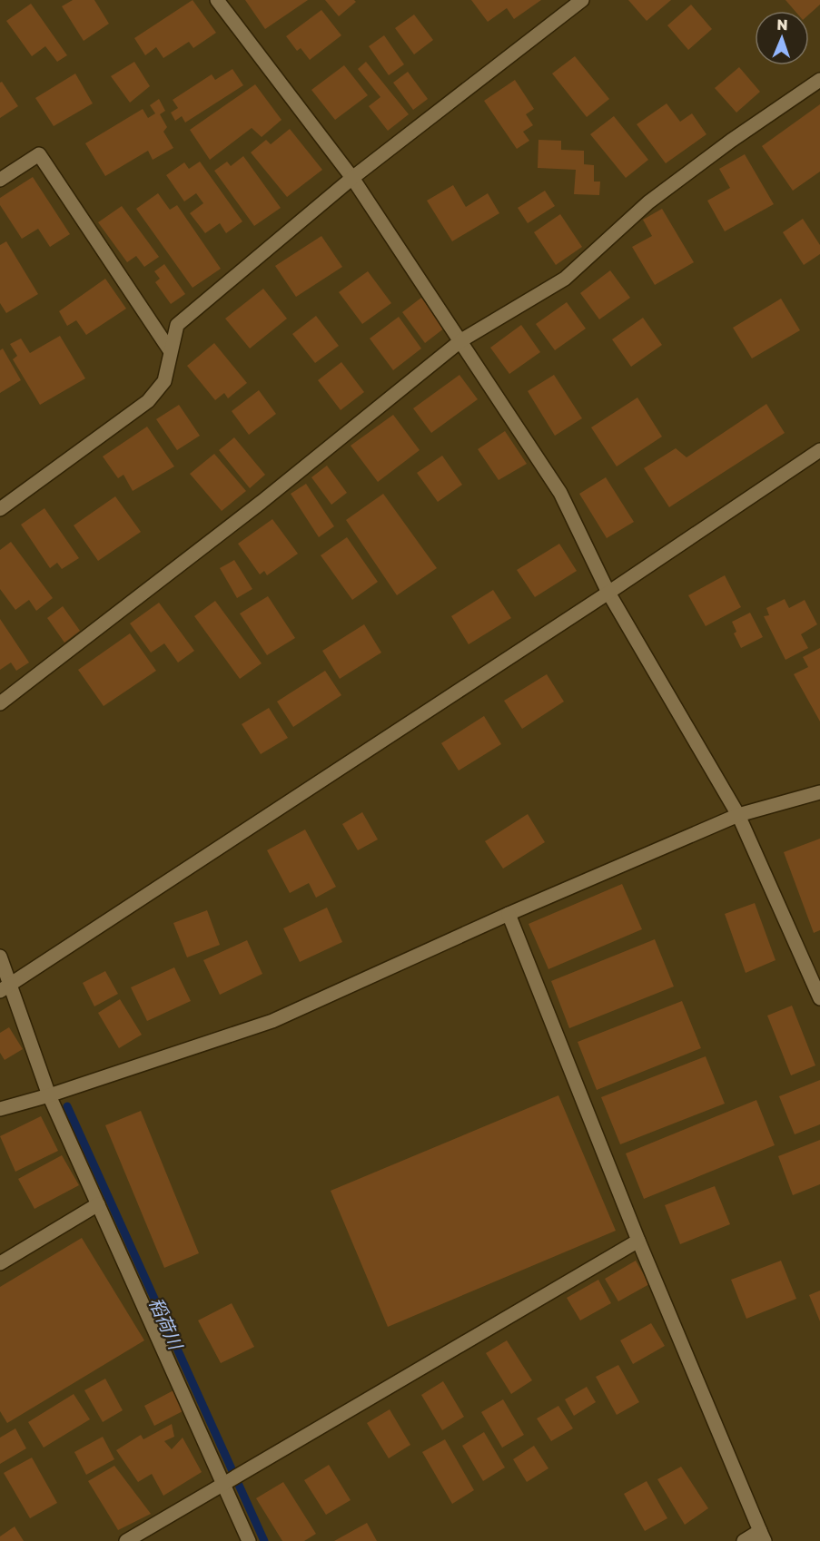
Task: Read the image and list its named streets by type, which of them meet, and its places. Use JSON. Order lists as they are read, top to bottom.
{
  "water": ["稻荷川"],
  "north": "top"
}
